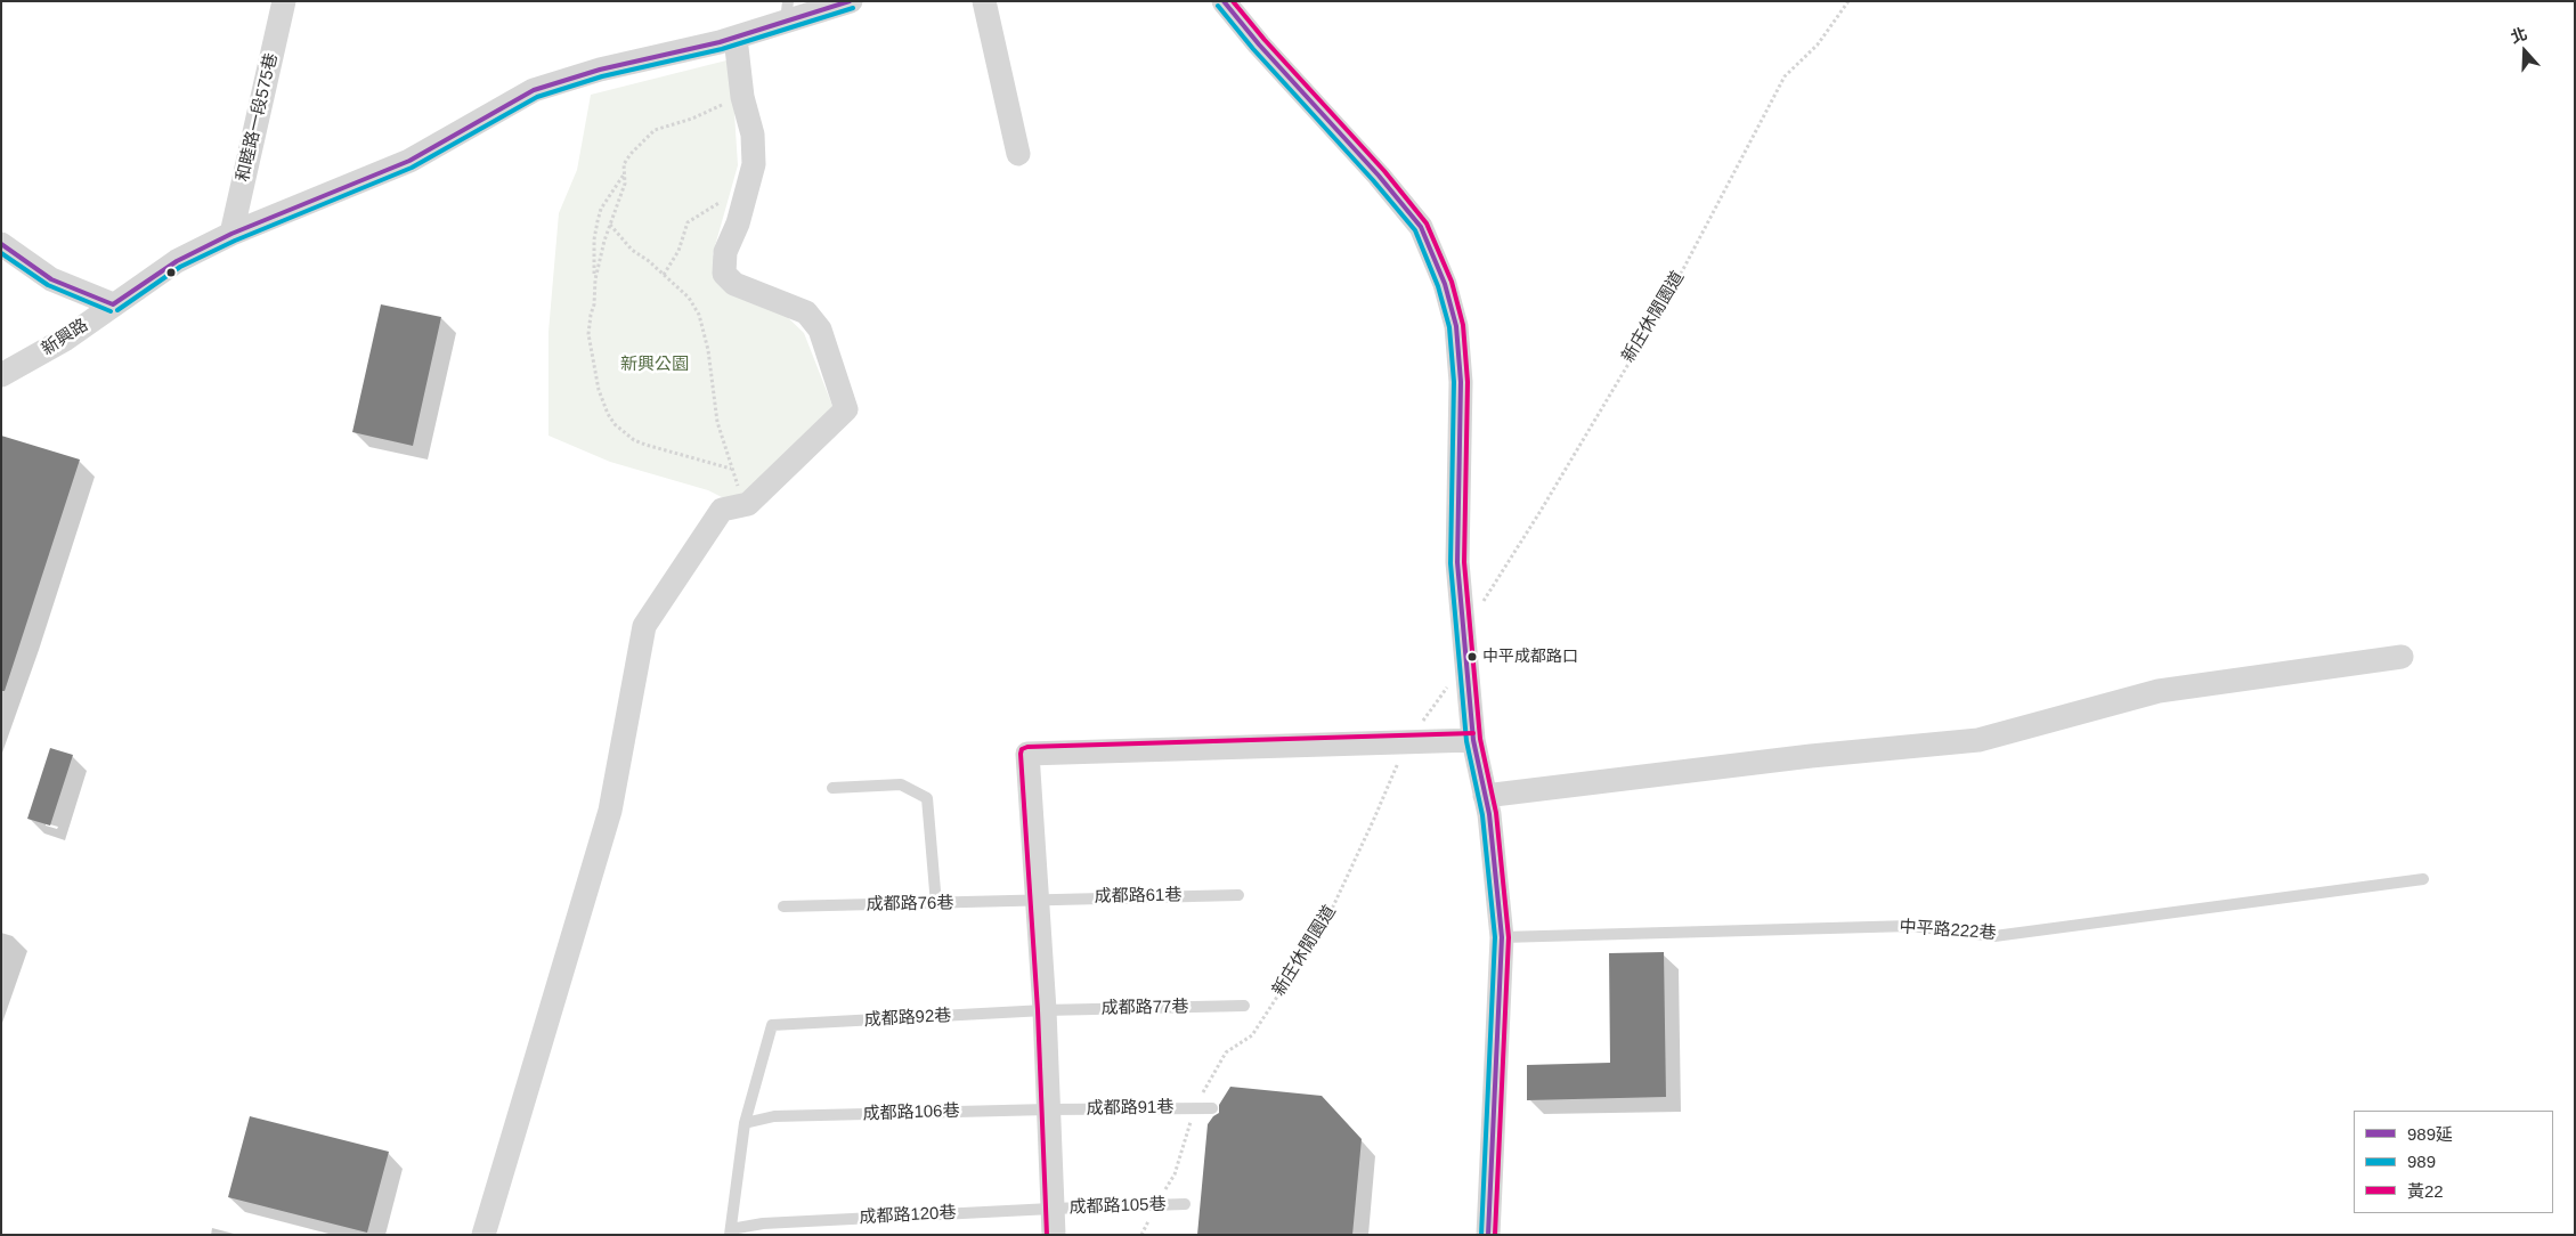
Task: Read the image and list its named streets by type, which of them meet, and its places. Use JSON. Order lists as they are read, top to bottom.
{
  "streets": {
    "street": ["和睦路一段575巷", "新興路"],
    "lane": [
      "成都路61巷",
      "成都路76巷",
      "中平路222巷",
      "成都路77巷",
      "成都路92巷",
      "成都路91巷",
      "成都路106巷",
      "成都路105巷",
      "成都路120巷"
    ],
    "path": ["新庄休閒園道"]
  },
  "crossings": [
    ["和睦路一段575巷", "新興路"],
    ["新庄休閒園道", "成都路91巷"],
    ["新庄休閒園道", "成都路105巷"],
    ["成都路61巷", "成都路76巷"],
    ["成都路77巷", "成都路92巷"],
    ["成都路92巷", "成都路106巷"],
    ["成都路91巷", "成都路106巷"],
    ["成都路105巷", "成都路120巷"]
  ],
  "parks": ["新興公園"],
  "places": ["中平成都路口"],
  "lines": ["transit line 989延", "transit line 黃22", "transit line 989"],
  "legend": ["989延", "989", "黃22"],
  "north": "top"
}
